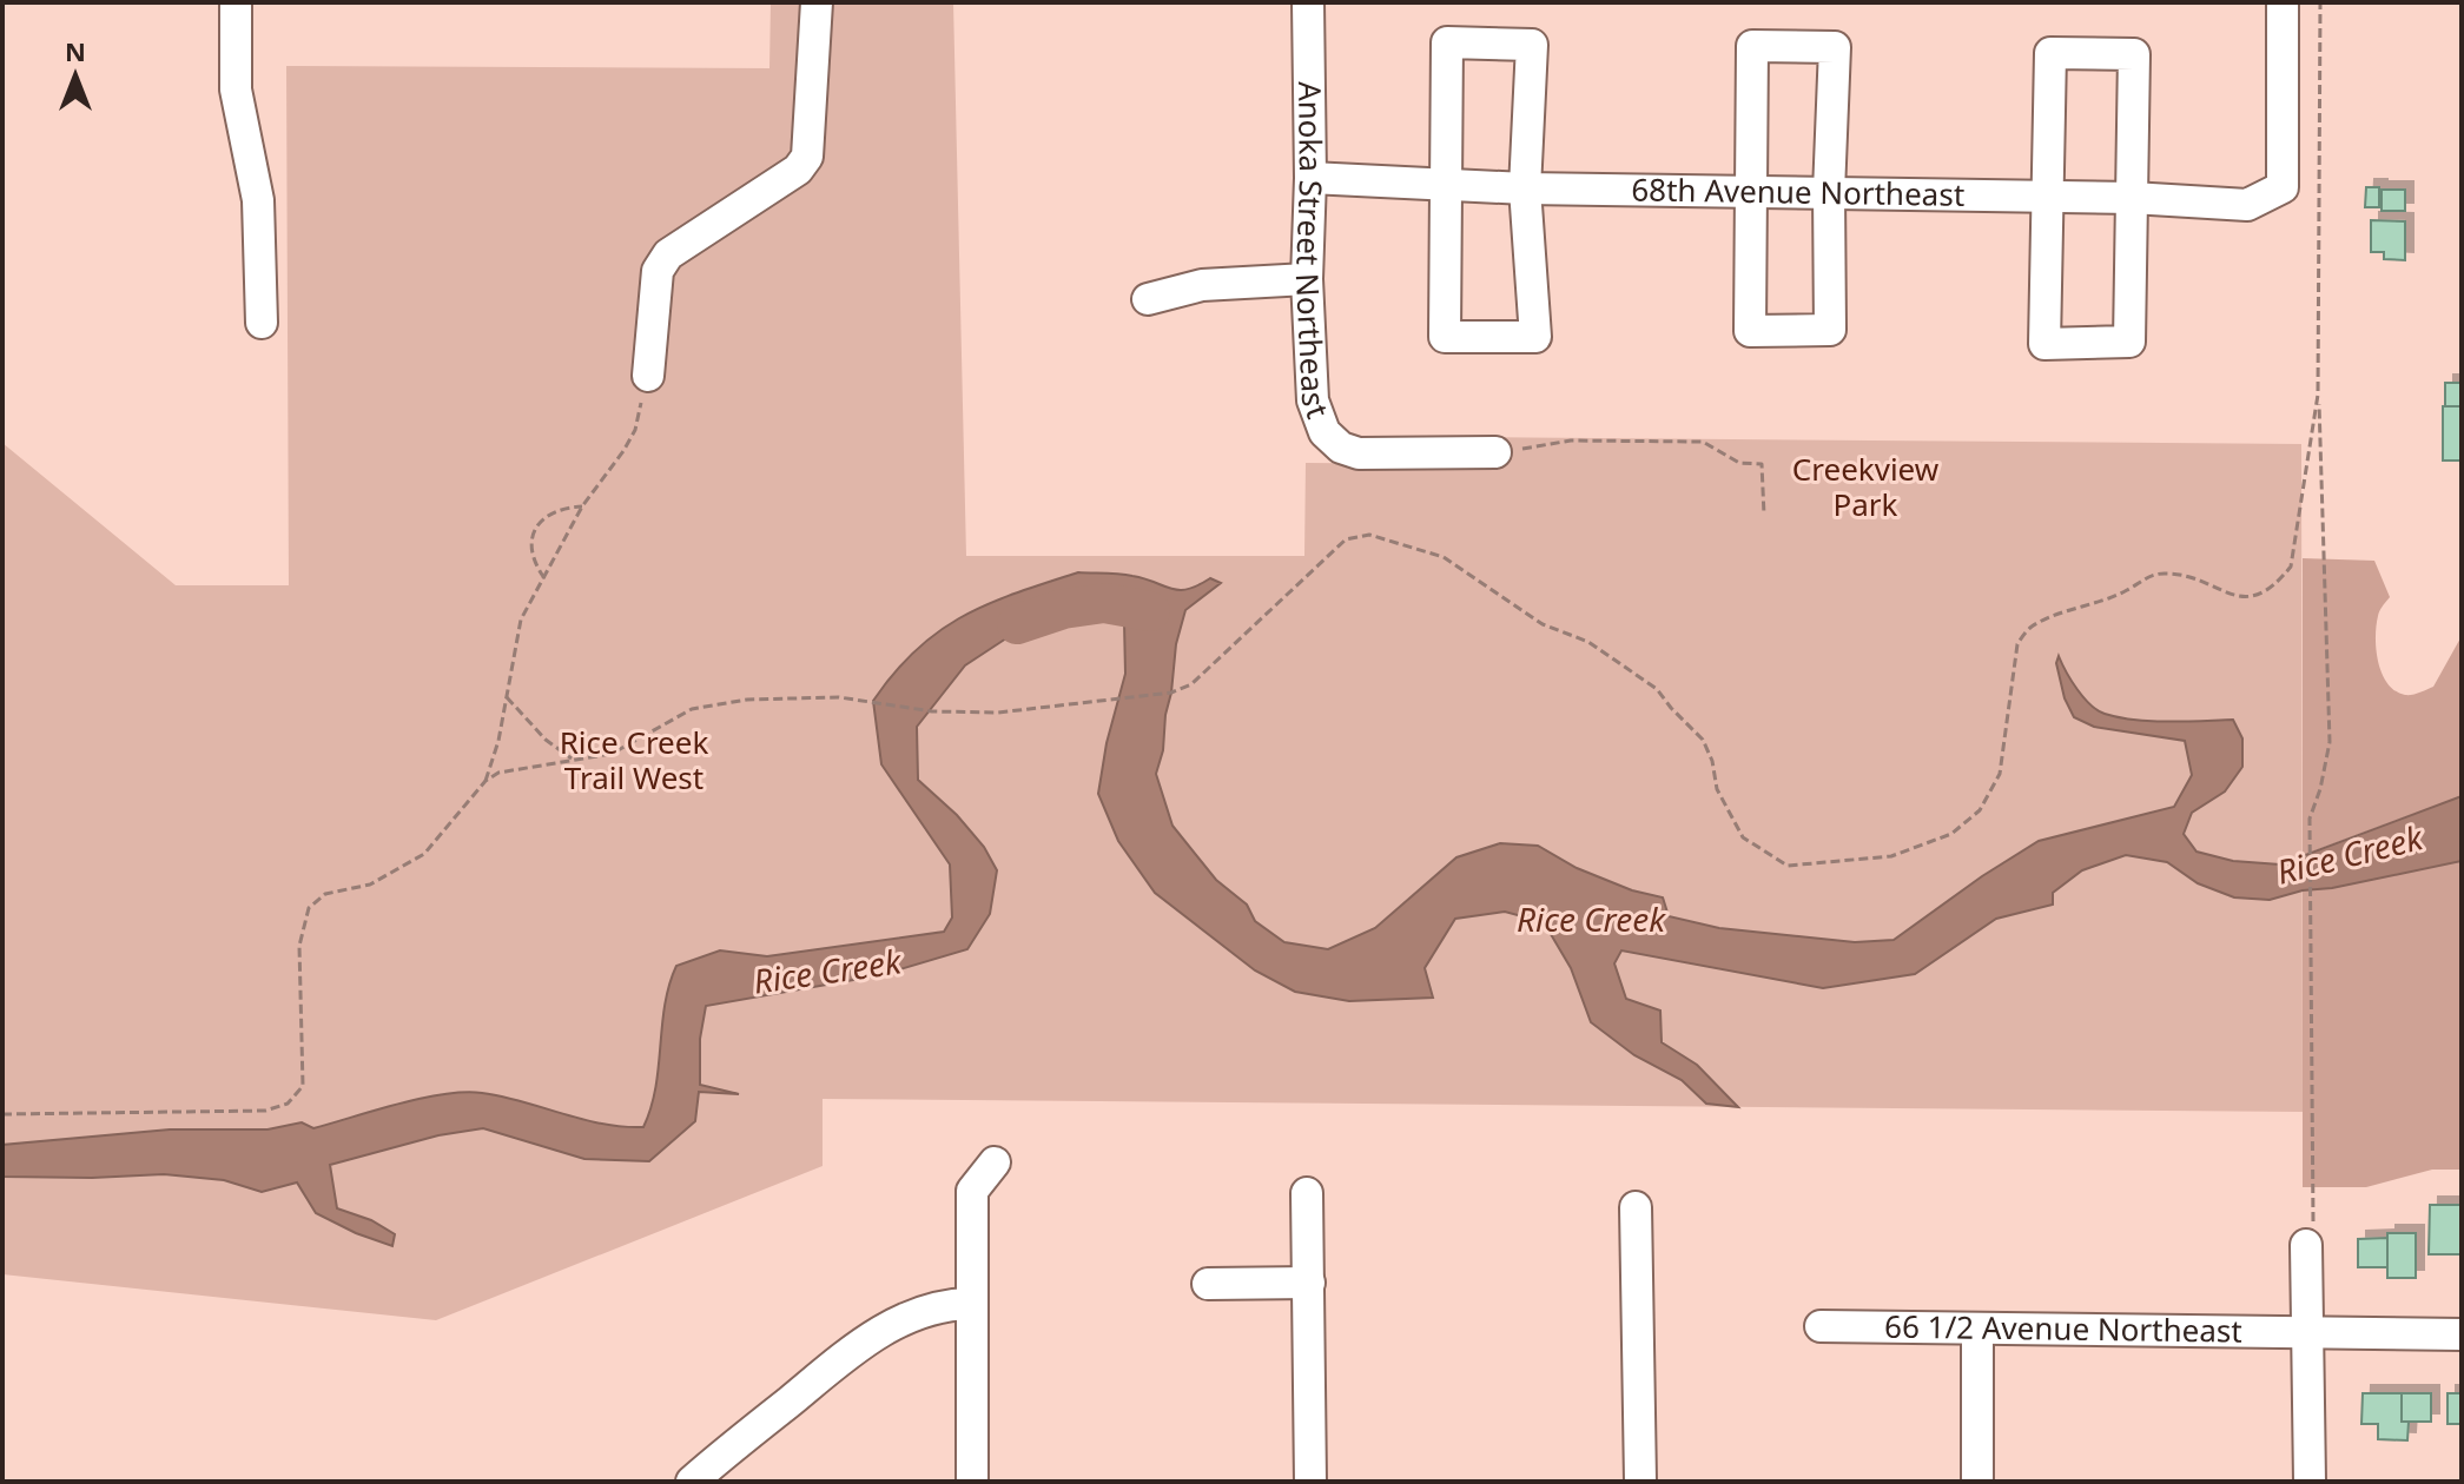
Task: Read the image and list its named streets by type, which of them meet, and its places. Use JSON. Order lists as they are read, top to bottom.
{
  "streets": {
    "street": ["68th Avenue Northeast", "Anoka Street Northeast", "66 1/2 Avenue Northeast"]
  },
  "crossings": [
    ["68th Avenue Northeast", "Anoka Street Northeast"]
  ],
  "water": ["Rice Creek"],
  "parks": ["Creekview Park", "Rice Creek Trail West"],
  "north": "top"
}
